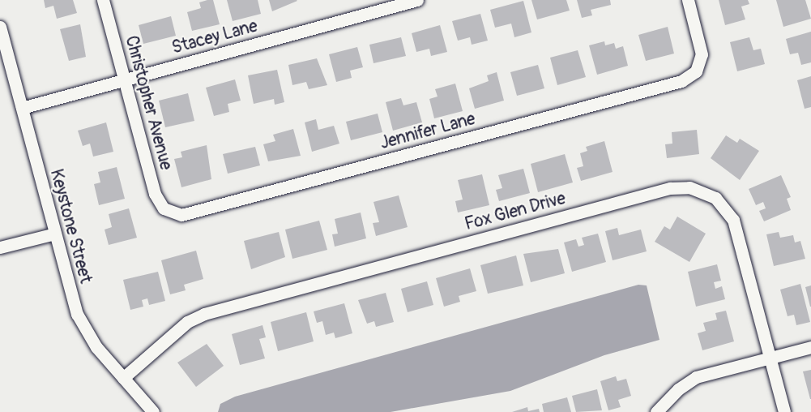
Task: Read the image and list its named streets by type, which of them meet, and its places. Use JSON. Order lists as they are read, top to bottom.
{
  "streets": {
    "street": [
      "Stacey Lane",
      "Christopher Avenue",
      "Jennifer Lane",
      "Fox Glen Drive",
      "Keystone Street"
    ]
  },
  "crossings": [
    ["Stacey Lane", "Christopher Avenue"],
    ["Stacey Lane", "Keystone Street"],
    ["Christopher Avenue", "Jennifer Lane"],
    ["Fox Glen Drive", "Keystone Street"]
  ]
}
